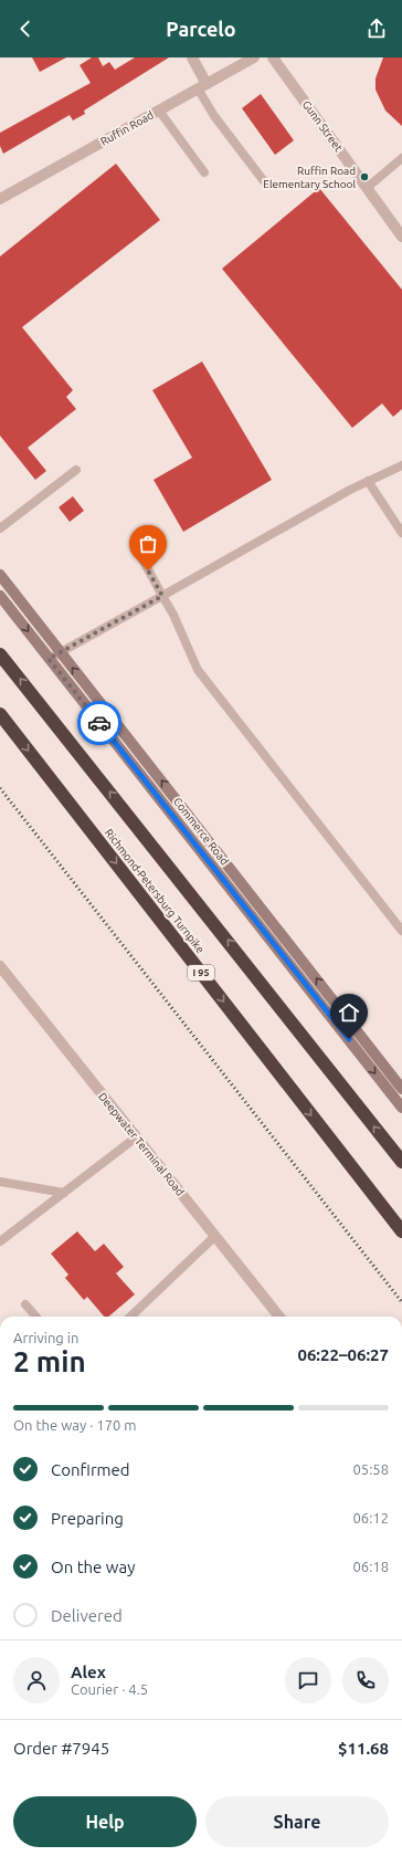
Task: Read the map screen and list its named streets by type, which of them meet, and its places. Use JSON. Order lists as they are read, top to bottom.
{
  "streets": {
    "highway": ["Richmond-Petersburg Turnpike", "I 95"],
    "main road": ["Commerce Road"],
    "street": ["Gunn Street", "Ruffin Road", "Deepwater Terminal Road"]
  },
  "places": ["Ruffin Road Elementary School"],
  "page": {
    "header": "Parcelo",
    "heading": ["2 min", "Arriving in", "06:22–06:27"],
    "panel": [
      "Alex",
      "Courier · 4.5",
      "Order #7945",
      "$11.68"
    ],
    "bar": "On the way · 170 m",
    "list": [
      ["Confirmed", "05:58"],
      ["Preparing", "06:12"],
      ["On the way", "06:18"],
      "Delivered"
    ],
    "buttons": ["Help", "Share"]
  }
}
